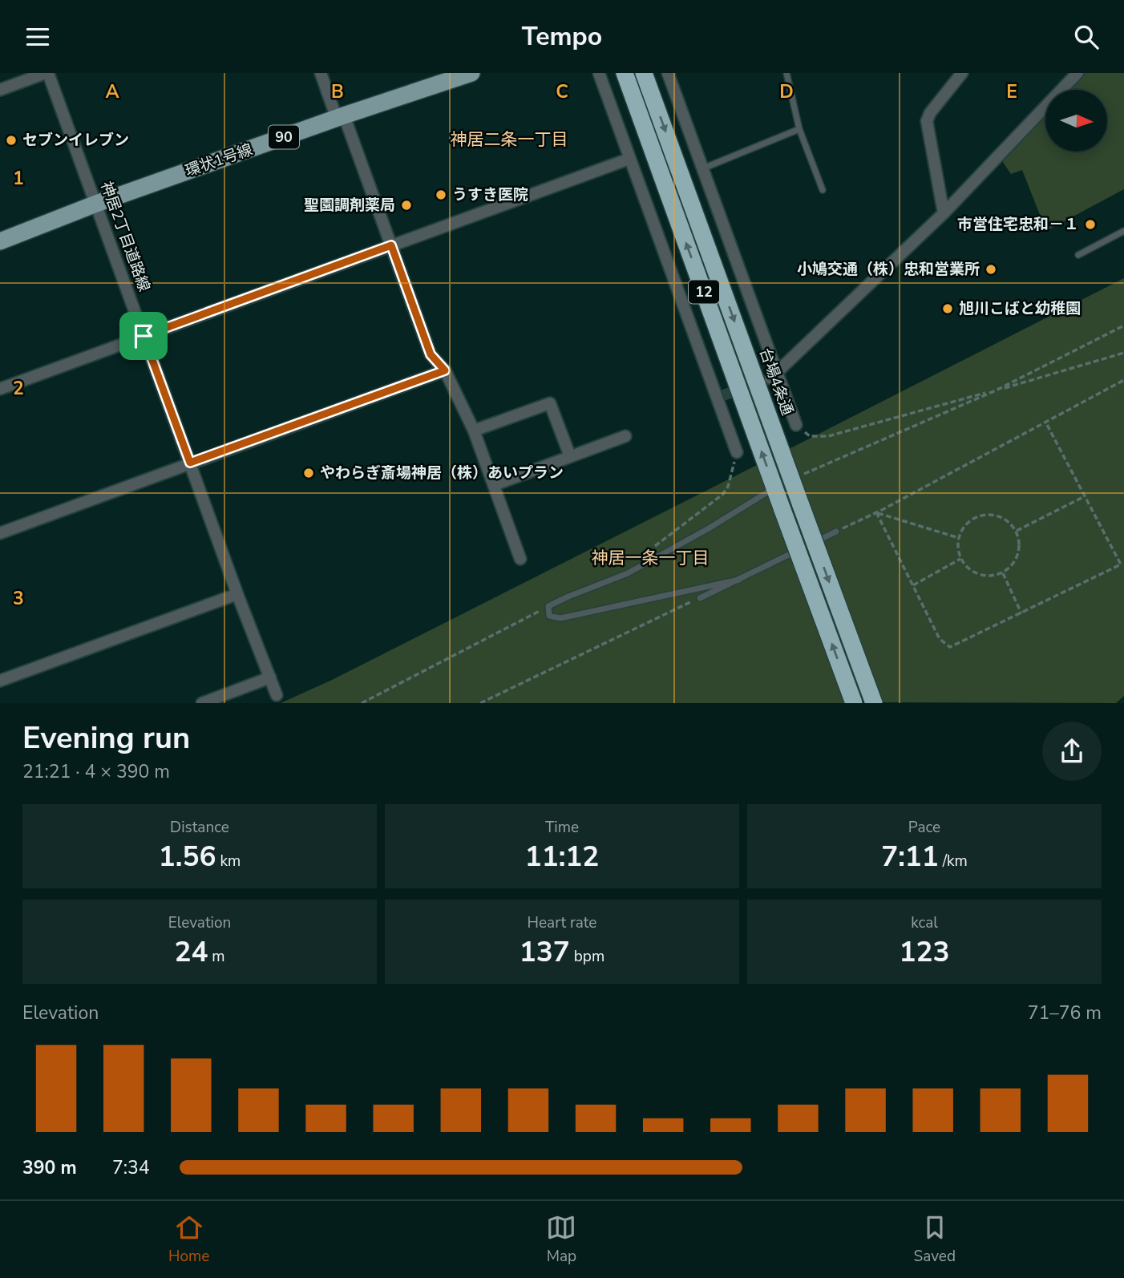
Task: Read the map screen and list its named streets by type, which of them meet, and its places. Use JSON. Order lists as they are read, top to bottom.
{
  "streets": {
    "highway": ["12", "台場4条通"],
    "main road": ["90", "環状1号線"],
    "street": ["神居2丁目道路線"]
  },
  "crossings": [
    ["環状1号線", "神居2丁目道路線"]
  ],
  "districts": ["神居二条一丁目", "神居一条一丁目"],
  "places": [
    "セブンイレブン",
    "うすき医院",
    "聖園調剤薬局",
    "市営住宅忠和－１",
    "小鳩交通（株）忠和営業所",
    "旭川こばと幼稚園",
    "やわらぎ斎場神居（株）あいプラン"
  ],
  "north": "right",
  "page": {
    "header": "Tempo",
    "heading": ["Evening run", "21:21 · 4 × 390 m"],
    "stats": [
      ["Distance", "1.56 km"],
      ["Time", "11:12"],
      ["Pace", "7:11 /km"],
      ["Elevation", "24 m"],
      ["Heart rate", "137 bpm"],
      ["kcal", "123"]
    ],
    "chart": ["Elevation", "71–76 m"],
    "list": [
      {
        "name": "390 m",
        "note": "7:34"
      }
    ],
    "tabs": ["Home", "Map", "Saved"]
  },
  "grid": {
    "columns": [
      "A",
      "B",
      "C",
      "D",
      "E"
    ],
    "rows": ["1", "2", "3"]
  }
}
